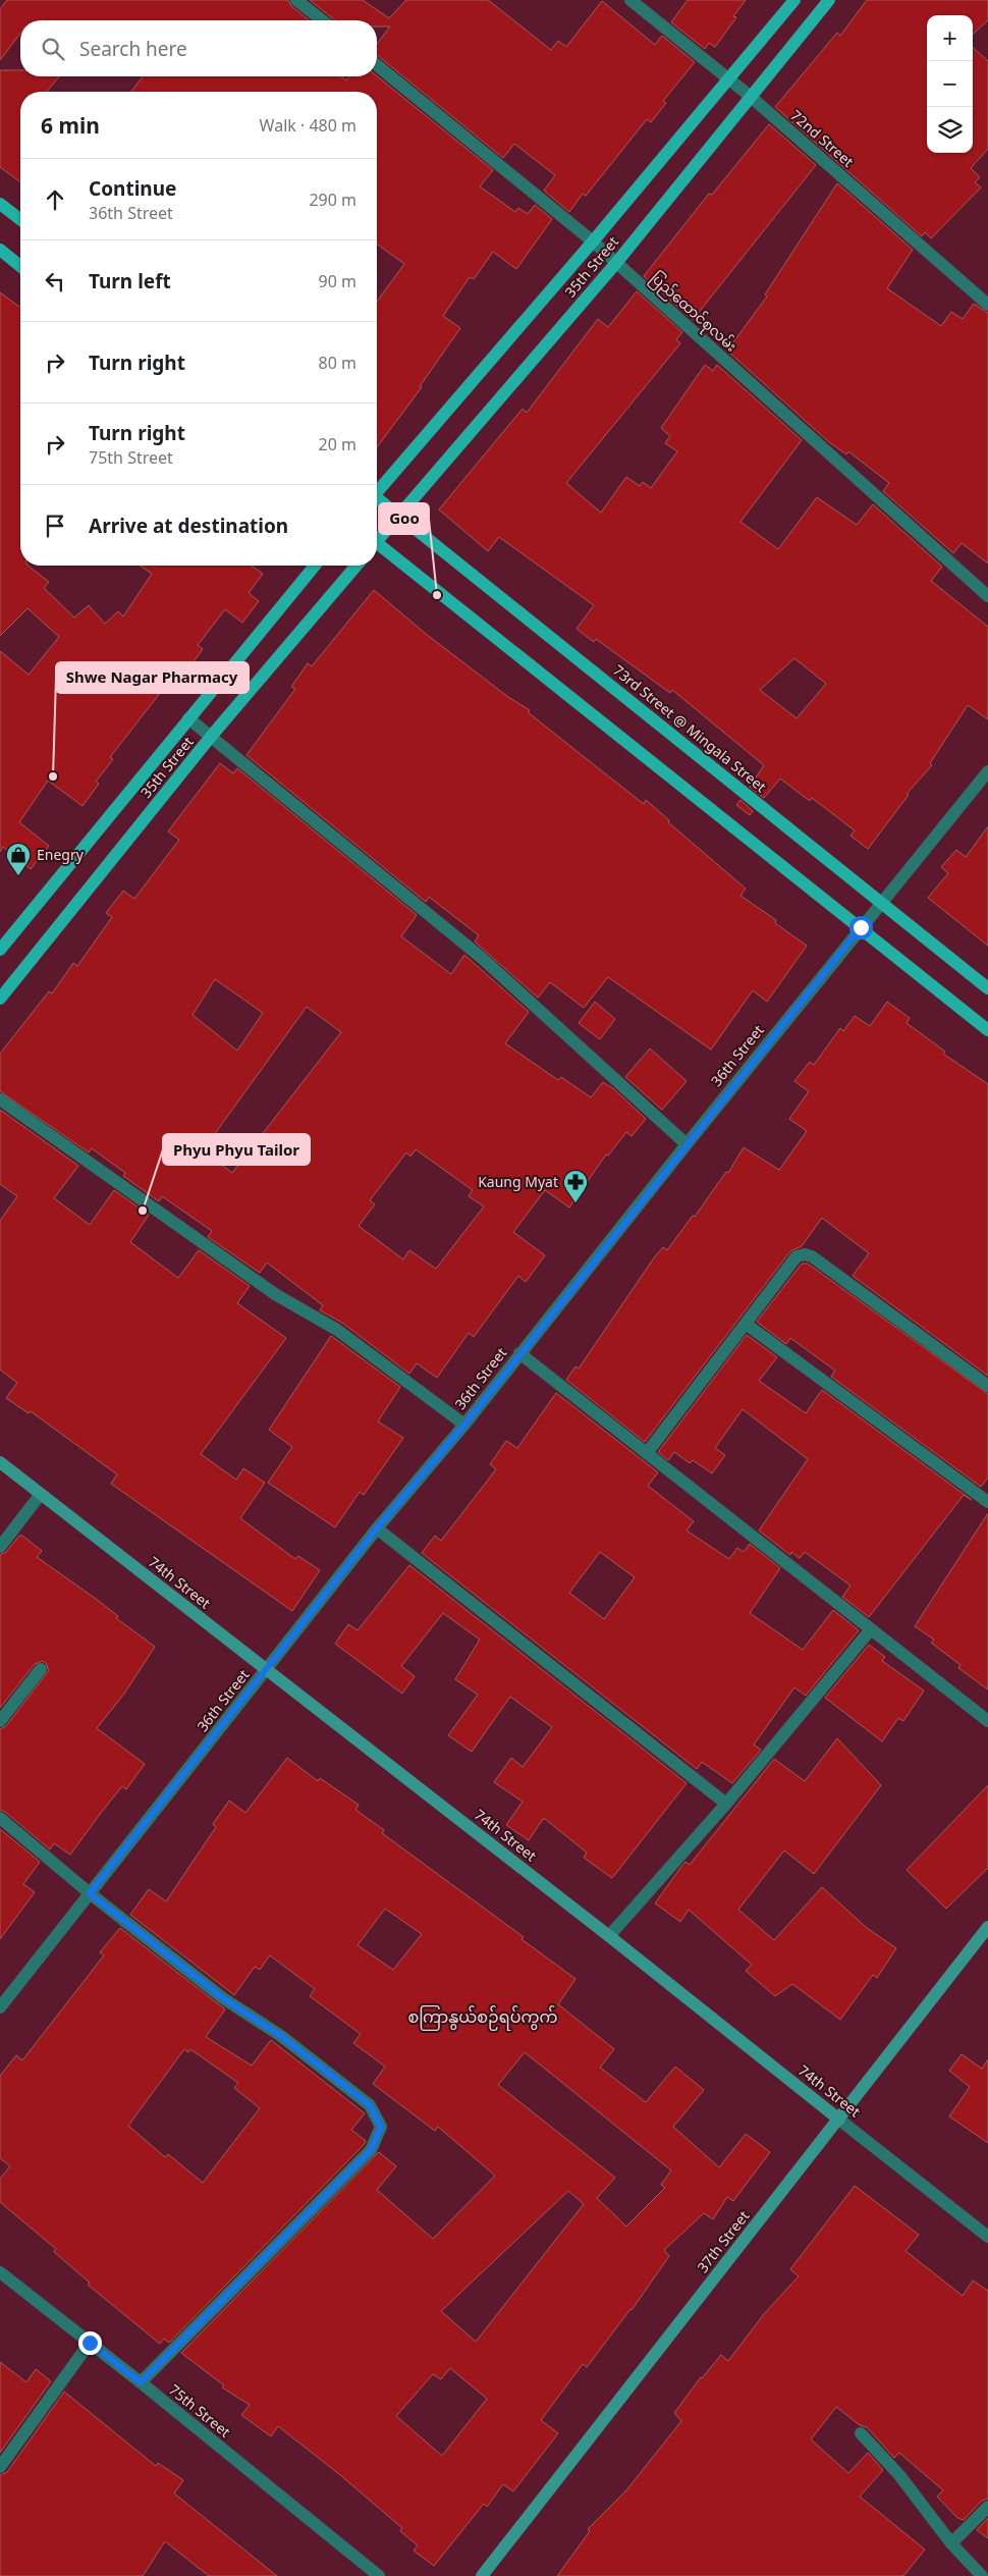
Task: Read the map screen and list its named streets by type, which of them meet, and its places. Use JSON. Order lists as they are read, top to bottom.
{
  "streets": {
    "main road": ["35th Street", "73rd Street @ Mingala Street"],
    "street": [
      "72nd Street",
      "ပြည်ထောင်စုလမ်း",
      "36th Street",
      "74th Street",
      "37th Street",
      "75th Street"
    ]
  },
  "crossings": [
    ["72nd Street", "35th Street"],
    ["35th Street", "ပြည်ထောင်စုလမ်း"],
    ["35th Street", "73rd Street @ Mingala Street"],
    ["73rd Street @ Mingala Street", "36th Street"],
    ["36th Street", "74th Street"],
    ["74th Street", "37th Street"]
  ],
  "districts": ["စကြာနွယ်စဉ်ရပ်ကွက်"],
  "places": {
    "other": ["Goo", "Shwe Nagar Pharmacy", "Phyu Phyu Tailor"],
    "shop": ["Enegry"],
    "pharmacy": ["Kaung Myat"]
  },
  "page": {
    "map_buttons": ["+", "−"],
    "search": "Search here",
    "heading": ["6 min", "Walk · 480 m"],
    "list": [
      ["Continue", "36th Street", "290 m"],
      ["Turn left", "90 m"],
      ["Turn right", "80 m"],
      ["Turn right", "75th Street", "20 m"],
      "Arrive at destination"
    ]
  }
}
